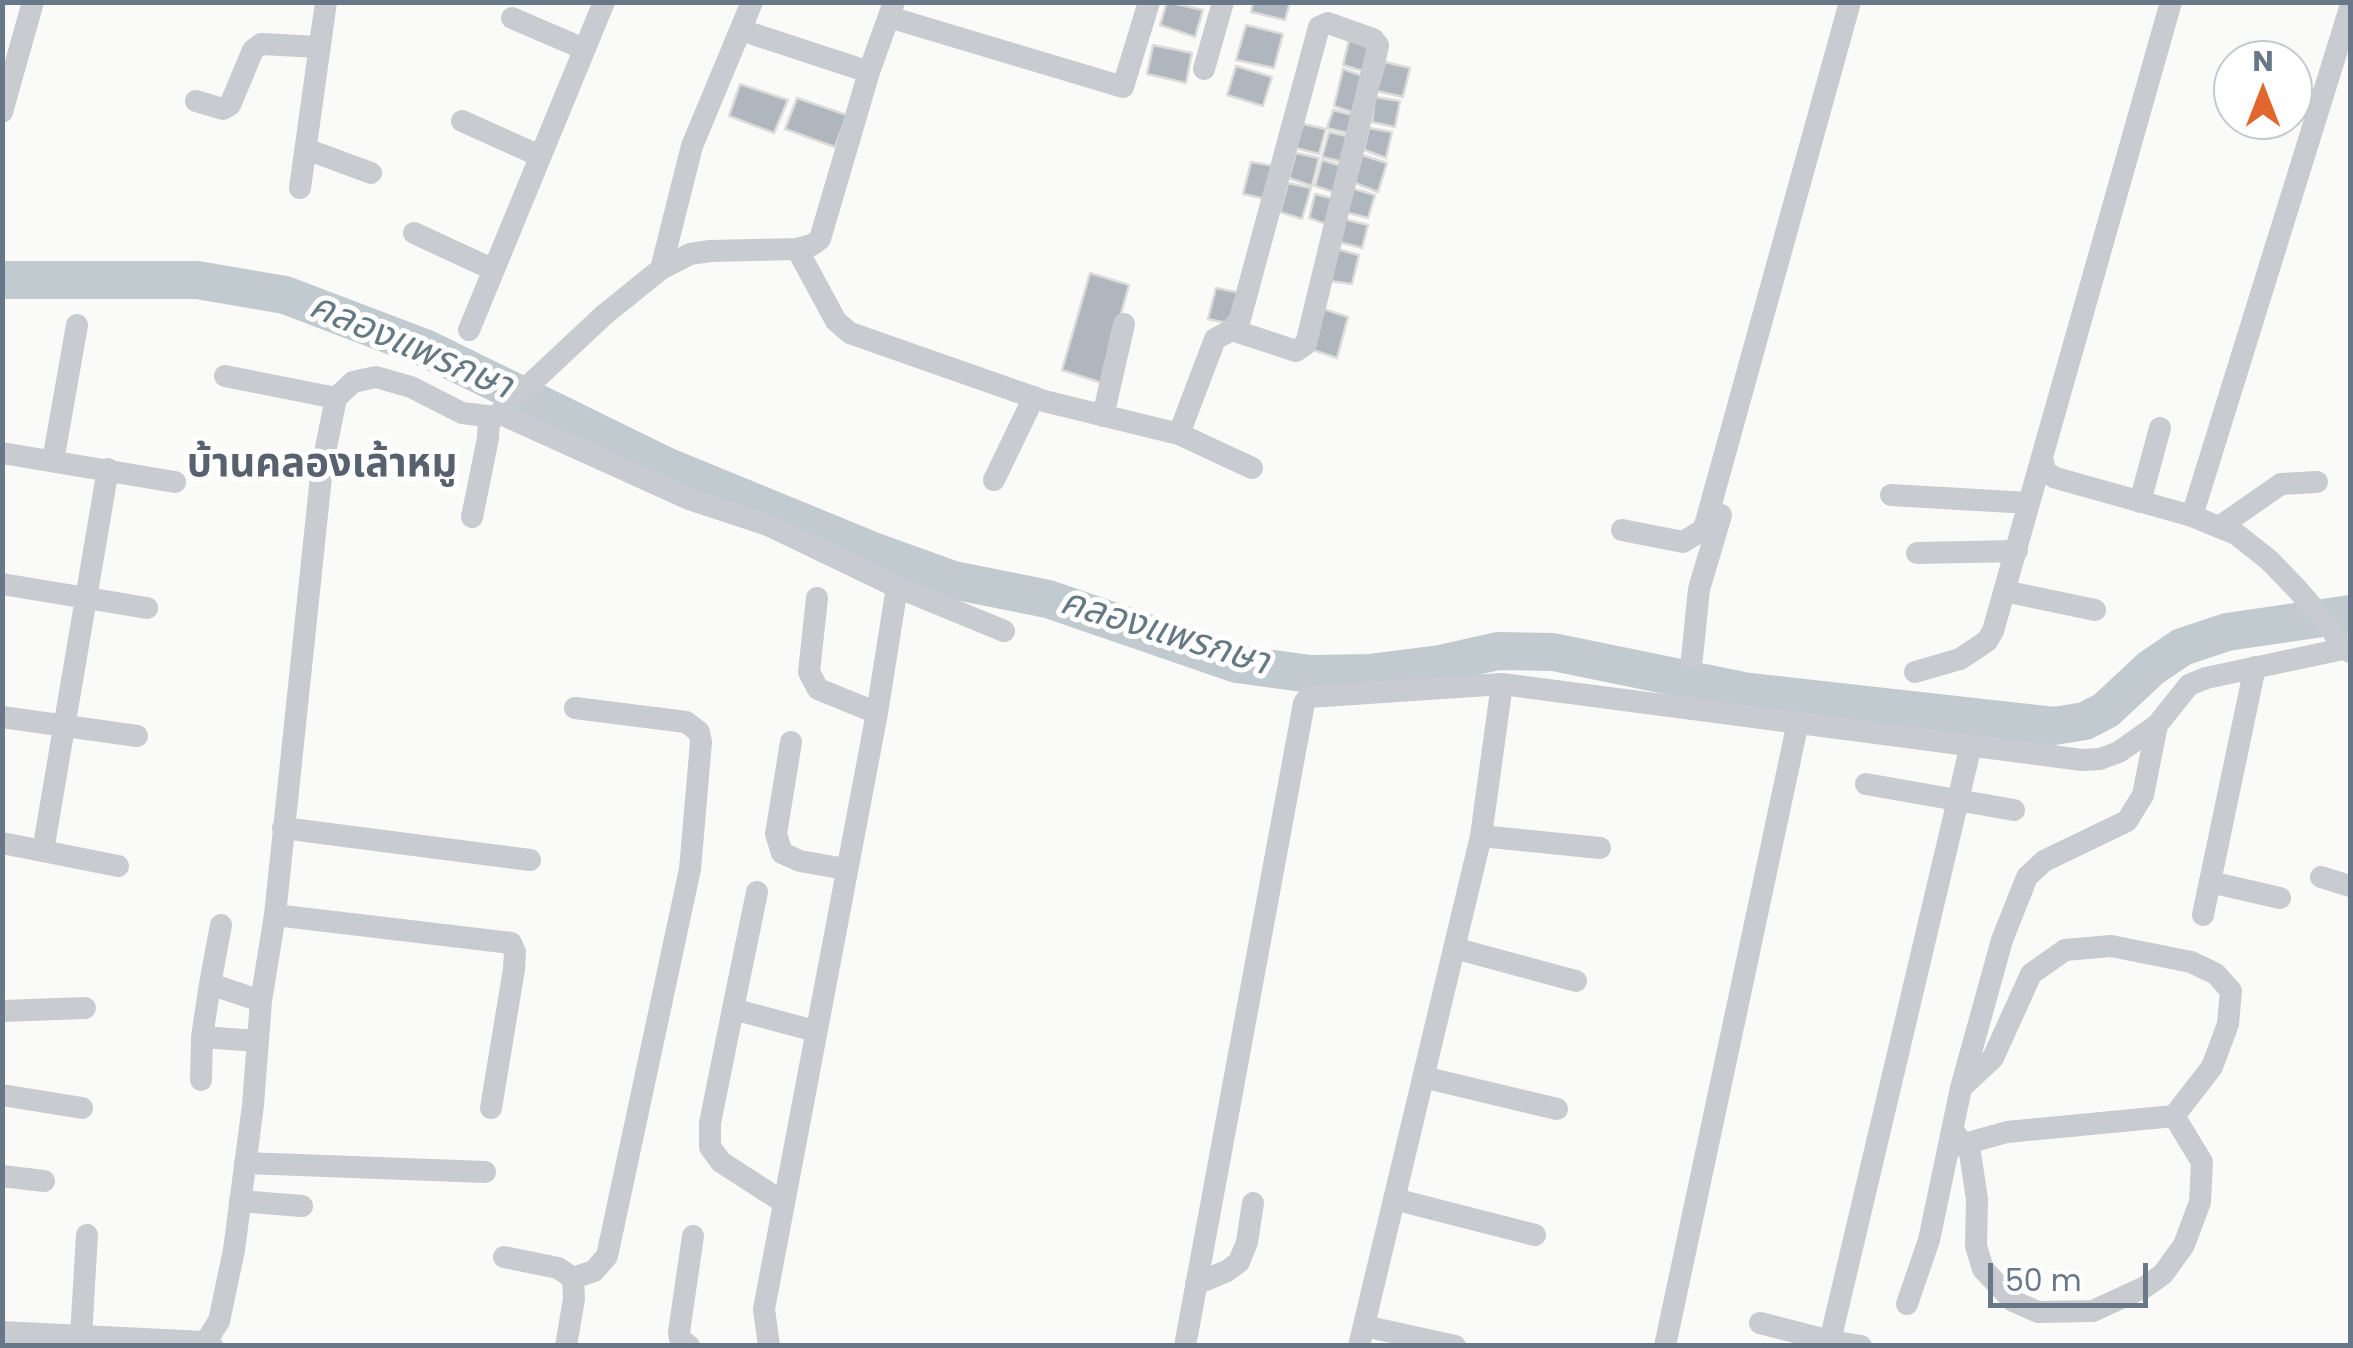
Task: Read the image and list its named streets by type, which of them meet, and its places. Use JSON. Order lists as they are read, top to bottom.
{
  "districts": ["บ้านคลองเล้าหมู"],
  "water": ["คลองแพรกษา"],
  "scale_bar": "50 m",
  "north": "top"
}
